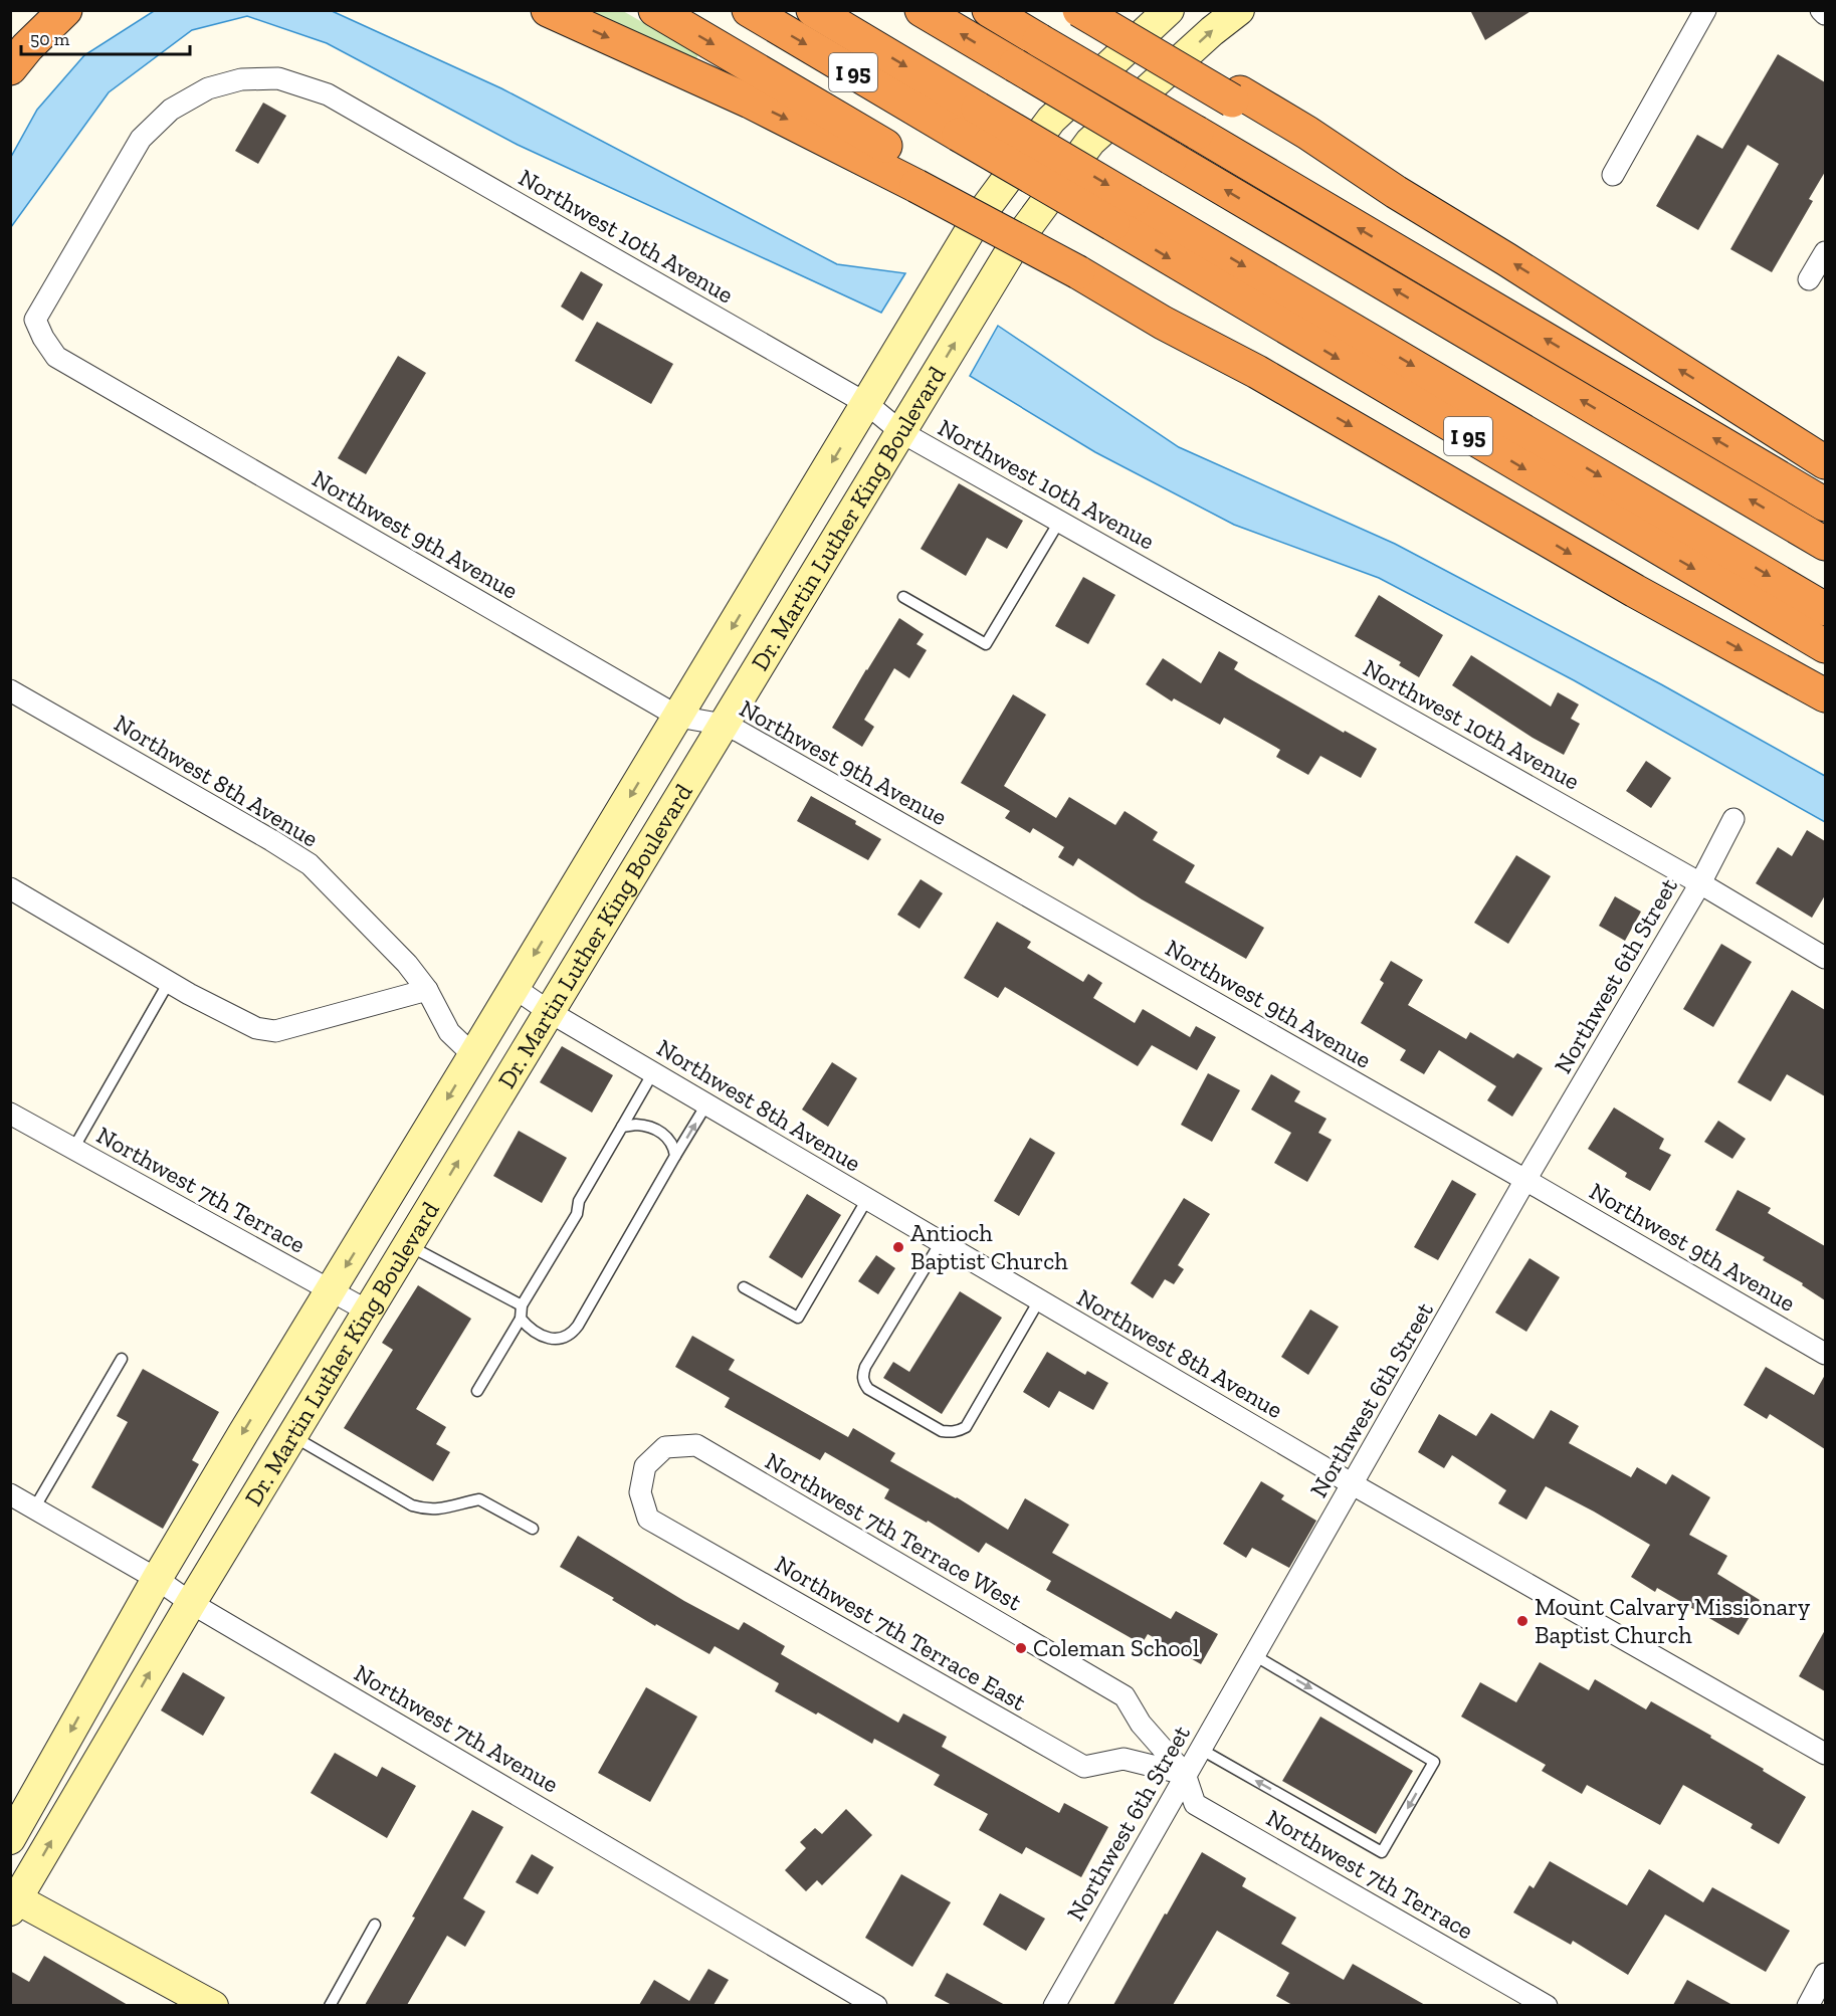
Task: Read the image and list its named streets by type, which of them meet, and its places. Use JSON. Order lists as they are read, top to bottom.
{
  "streets": {
    "highway": ["I 95"],
    "main road": ["Dr. Martin Luther King Boulevard"],
    "street": [
      "Northwest 10th Avenue",
      "Northwest 9th Avenue",
      "Northwest 8th Avenue",
      "Northwest 6th Street",
      "Northwest 7th Terrace",
      "Northwest 7th Terrace West",
      "Northwest 7th Terrace East",
      "Northwest 7th Avenue"
    ]
  },
  "crossings": [
    ["Northwest 10th Avenue", "Dr. Martin Luther King Boulevard"],
    ["Northwest 10th Avenue", "Northwest 9th Avenue"],
    ["Northwest 10th Avenue", "Northwest 6th Street"],
    ["Dr. Martin Luther King Boulevard", "Northwest 9th Avenue"],
    ["Dr. Martin Luther King Boulevard", "Northwest 8th Avenue"],
    ["Dr. Martin Luther King Boulevard", "Northwest 7th Terrace"],
    ["Dr. Martin Luther King Boulevard", "Northwest 7th Avenue"],
    ["Northwest 9th Avenue", "Northwest 6th Street"],
    ["Northwest 8th Avenue", "Northwest 6th Street"],
    ["Northwest 6th Street", "Northwest 7th Terrace"],
    ["Northwest 6th Street", "Northwest 7th Terrace West"],
    ["Northwest 6th Street", "Northwest 7th Terrace East"],
    ["Northwest 7th Terrace", "Northwest 7th Terrace West"],
    ["Northwest 7th Terrace", "Northwest 7th Terrace East"],
    ["Northwest 7th Terrace West", "Northwest 7th Terrace East"]
  ],
  "places": ["Antioch Baptist Church", "Mount Calvary Missionary Baptist Church", "Coleman School"],
  "scale_bar": "50 m"
}
